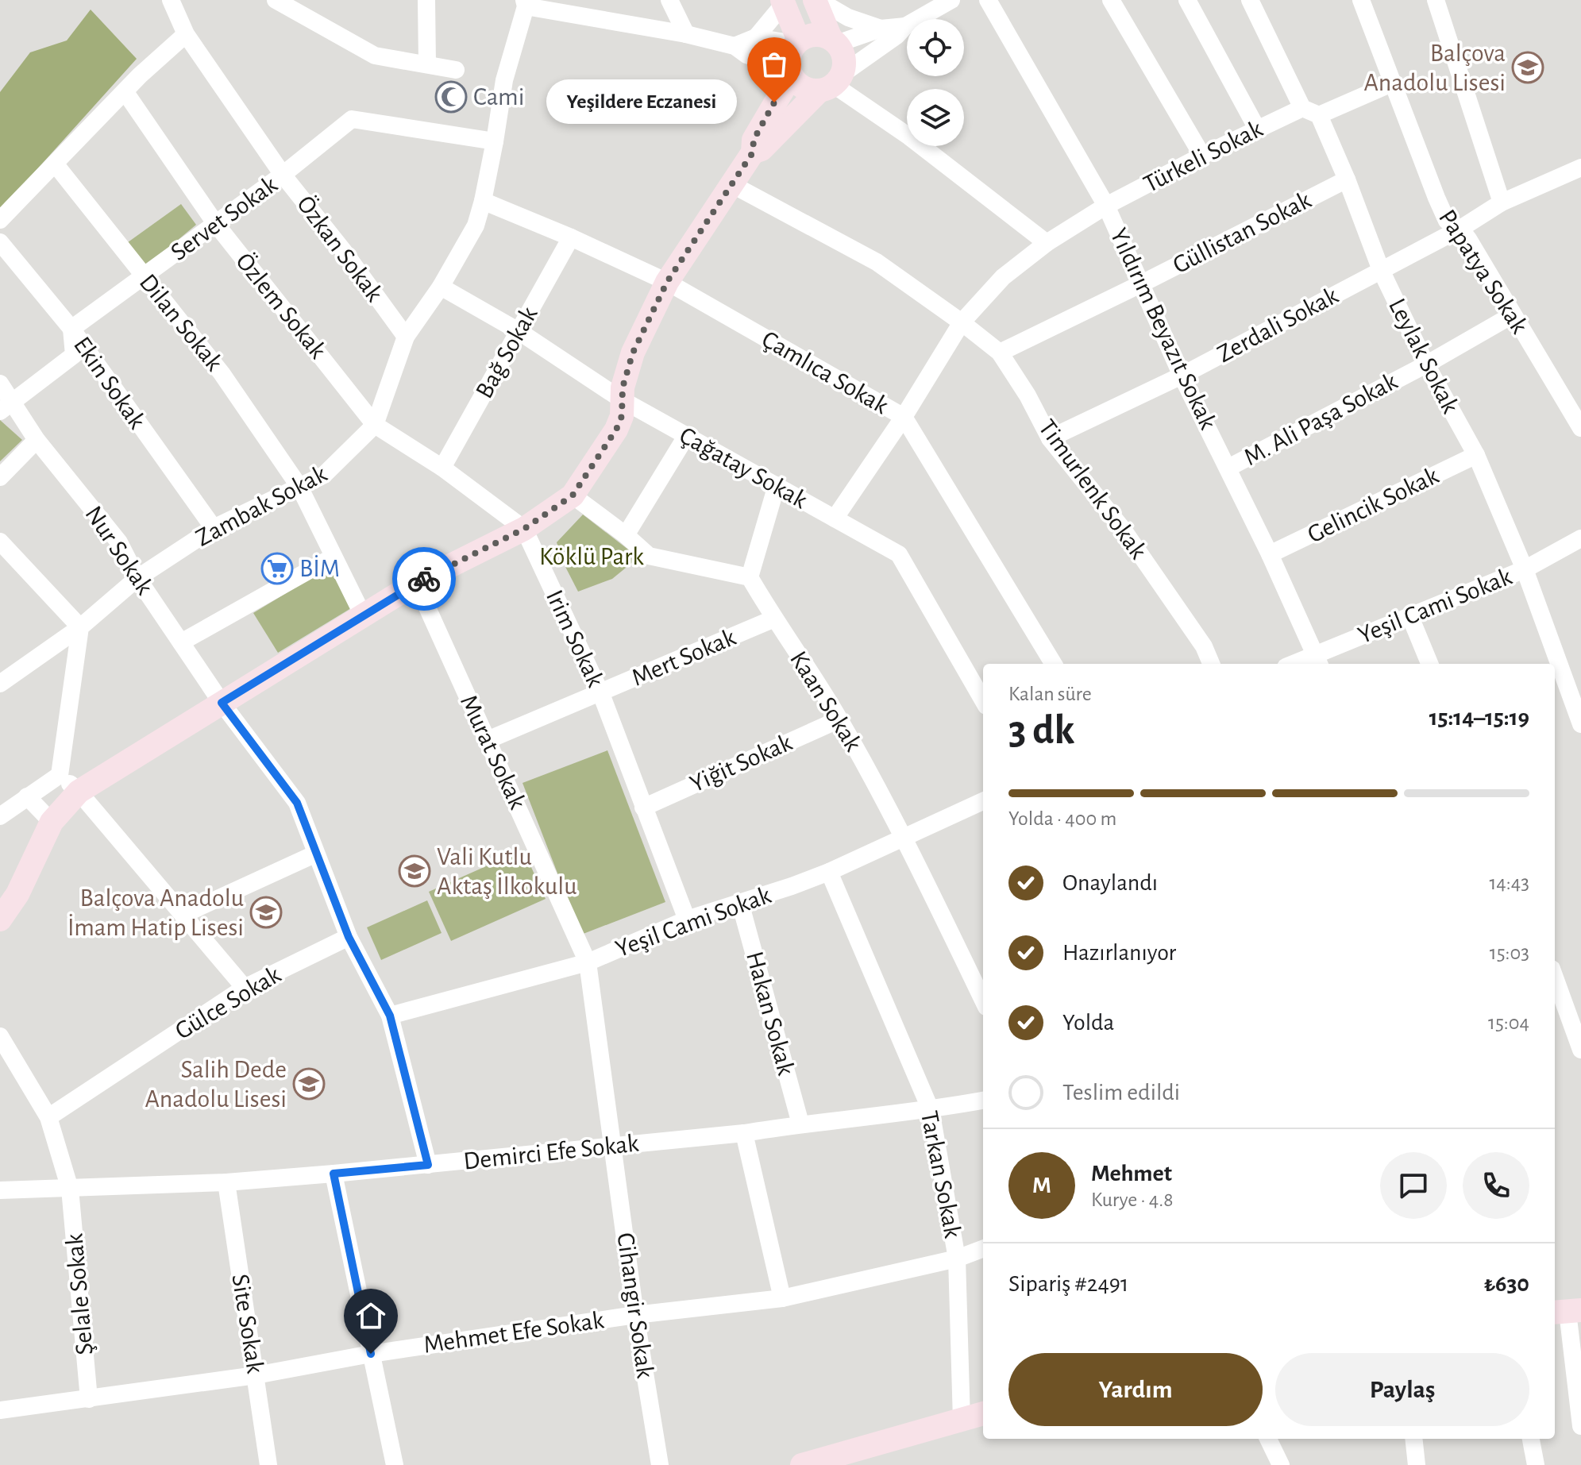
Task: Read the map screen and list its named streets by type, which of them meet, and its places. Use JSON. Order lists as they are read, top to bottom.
{
  "streets": {
    "street": [
      "Türkeli Sokak",
      "Servet Sokak",
      "Güllistan Sokak",
      "Özkan Sokak",
      "Papatya Sokak",
      "Özlem Sokak",
      "Dilan Sokak",
      "Zerdali Sokak",
      "Yıldırım Beyazıt Sokak",
      "Bağ Sokak",
      "Leylak Sokak",
      "Çamlıca Sokak",
      "Ekin Sokak",
      "M. Ali Paşa Sokak",
      "Çağatay Sokak",
      "Timurlenk Sokak",
      "Gelincik Sokak",
      "Zambak Sokak",
      "Nur Sokak",
      "Yeşil Cami Sokak",
      "Irim Sokak",
      "Mert Sokak",
      "Kaan Sokak",
      "Murat Sokak",
      "Yiğit Sokak",
      "Gülce Sokak",
      "Hakan Sokak",
      "Demirci Efe Sokak",
      "Tarkan Sokak",
      "Şelale Sokak",
      "Cihangir Sokak",
      "Site Sokak",
      "Mehmet Efe Sokak"
    ]
  },
  "crossings": [
    ["Türkeli Sokak", "Papatya Sokak"],
    ["Türkeli Sokak", "Yıldırım Beyazıt Sokak"],
    ["Türkeli Sokak", "Leylak Sokak"],
    ["Türkeli Sokak", "Çamlıca Sokak"],
    ["Türkeli Sokak", "Çağatay Sokak"],
    ["Türkeli Sokak", "Timurlenk Sokak"],
    ["Servet Sokak", "Özkan Sokak"],
    ["Servet Sokak", "Özlem Sokak"],
    ["Servet Sokak", "Dilan Sokak"],
    ["Servet Sokak", "Ekin Sokak"],
    ["Servet Sokak", "Zambak Sokak"],
    ["Güllistan Sokak", "Yıldırım Beyazıt Sokak"],
    ["Güllistan Sokak", "Leylak Sokak"],
    ["Güllistan Sokak", "Timurlenk Sokak"],
    ["Özkan Sokak", "Zambak Sokak"],
    ["Papatya Sokak", "Zerdali Sokak"],
    ["Papatya Sokak", "M. Ali Paşa Sokak"],
    ["Özlem Sokak", "Zambak Sokak"],
    ["Özlem Sokak", "Irim Sokak"],
    ["Dilan Sokak", "Zambak Sokak"],
    ["Zerdali Sokak", "Yıldırım Beyazıt Sokak"],
    ["Zerdali Sokak", "Leylak Sokak"],
    ["Zerdali Sokak", "Timurlenk Sokak"],
    ["Yıldırım Beyazıt Sokak", "M. Ali Paşa Sokak"],
    ["Yıldırım Beyazıt Sokak", "Gelincik Sokak"],
    ["Yıldırım Beyazıt Sokak", "Yeşil Cami Sokak"],
    ["Bağ Sokak", "Çamlıca Sokak"],
    ["Bağ Sokak", "Çağatay Sokak"],
    ["Bağ Sokak", "Irim Sokak"],
    ["Leylak Sokak", "M. Ali Paşa Sokak"],
    ["Leylak Sokak", "Gelincik Sokak"],
    ["Leylak Sokak", "Yeşil Cami Sokak"],
    ["Çamlıca Sokak", "Zambak Sokak"],
    ["Ekin Sokak", "Zambak Sokak"],
    ["Çağatay Sokak", "Zambak Sokak"],
    ["Zambak Sokak", "Nur Sokak"],
    ["Zambak Sokak", "Irim Sokak"],
    ["Nur Sokak", "Yeşil Cami Sokak"],
    ["Nur Sokak", "Gülce Sokak"],
    ["Nur Sokak", "Demirci Efe Sokak"],
    ["Yeşil Cami Sokak", "Irim Sokak"],
    ["Yeşil Cami Sokak", "Kaan Sokak"],
    ["Yeşil Cami Sokak", "Murat Sokak"],
    ["Yeşil Cami Sokak", "Hakan Sokak"],
    ["Yeşil Cami Sokak", "Tarkan Sokak"],
    ["Irim Sokak", "Mert Sokak"],
    ["Irim Sokak", "Yiğit Sokak"],
    ["Mert Sokak", "Kaan Sokak"],
    ["Mert Sokak", "Murat Sokak"],
    ["Kaan Sokak", "Yiğit Sokak"],
    ["Murat Sokak", "Demirci Efe Sokak"],
    ["Murat Sokak", "Cihangir Sokak"],
    ["Gülce Sokak", "Şelale Sokak"],
    ["Hakan Sokak", "Demirci Efe Sokak"],
    ["Demirci Efe Sokak", "Tarkan Sokak"],
    ["Demirci Efe Sokak", "Şelale Sokak"],
    ["Demirci Efe Sokak", "Cihangir Sokak"],
    ["Demirci Efe Sokak", "Site Sokak"],
    ["Tarkan Sokak", "Mehmet Efe Sokak"],
    ["Şelale Sokak", "Mehmet Efe Sokak"],
    ["Cihangir Sokak", "Mehmet Efe Sokak"],
    ["Site Sokak", "Mehmet Efe Sokak"]
  ],
  "parks": ["Köklü Park"],
  "places": {
    "school or university": [
      "Balçova Anadolu Lisesi",
      "Vali Kutlu Aktaş İlkokulu",
      "Balçova Anadolu İmam Hatip Lisesi",
      "Salih Dede Anadolu Lisesi"
    ],
    "mosque": ["Cami"],
    "other": ["Yeşildere Eczanesi"],
    "supermarket": ["BİM"]
  },
  "page": {
    "bubble": "Yeşildere Eczanesi",
    "heading": ["3 dk", "Kalan süre", "15:14–15:19"],
    "panel": [
      "Mehmet",
      "Kurye · 4.8",
      "Sipariş #2491",
      "₺630"
    ],
    "bar": "Yolda · 400 m",
    "list": [
      ["Onaylandı", "14:43"],
      ["Hazırlanıyor", "15:03"],
      ["Yolda", "15:04"],
      "Teslim edildi"
    ],
    "round": "M",
    "buttons": ["Yardım", "Paylaş"]
  }
}
